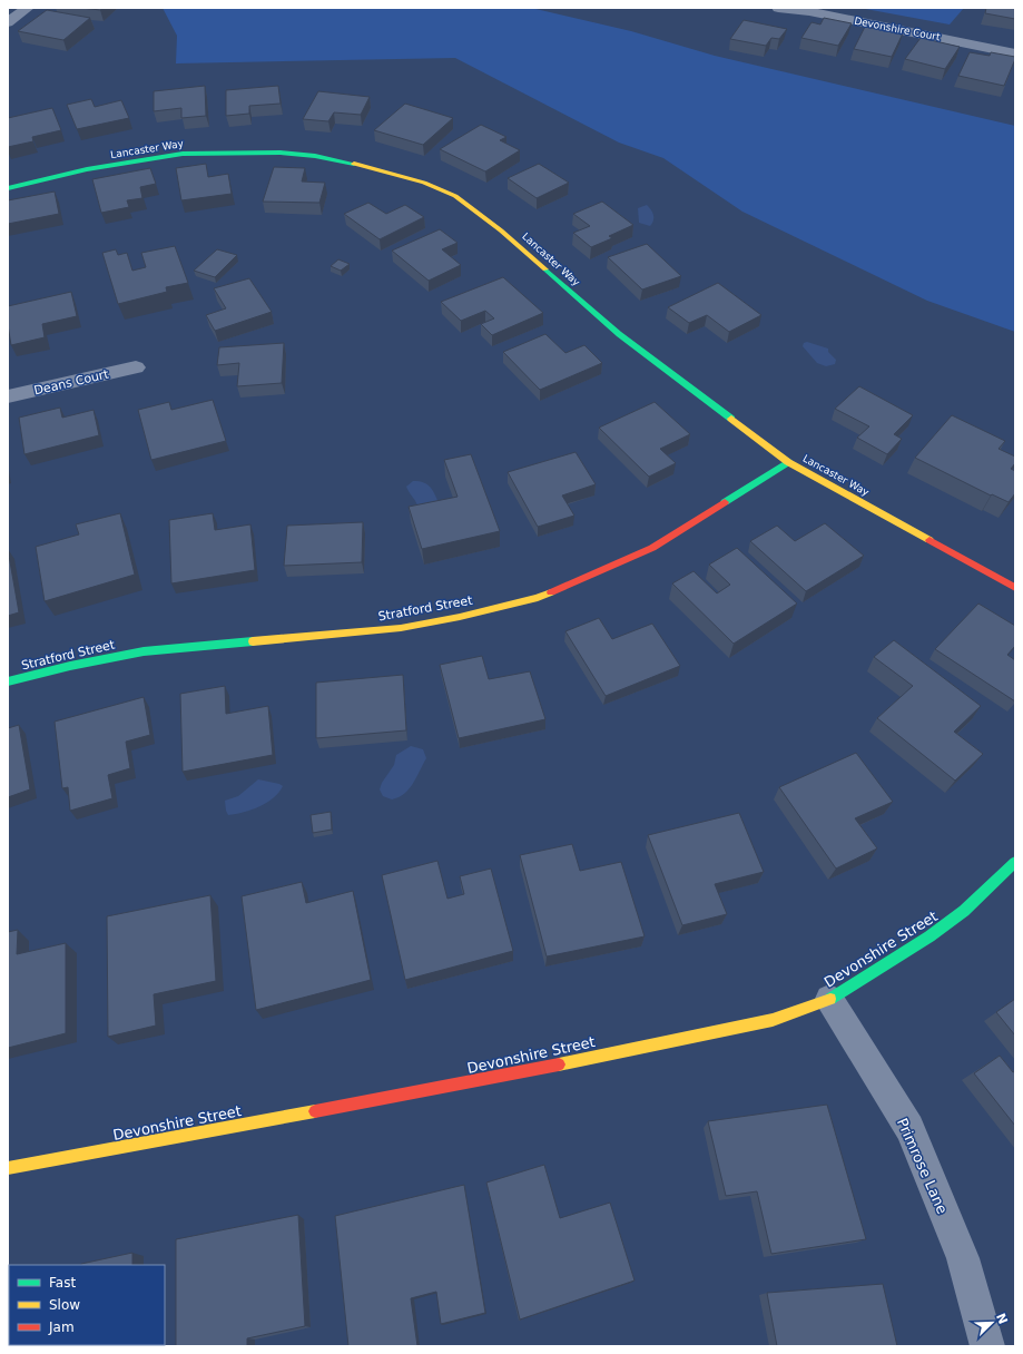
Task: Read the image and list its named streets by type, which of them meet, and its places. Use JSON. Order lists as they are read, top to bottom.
{
  "streets": {
    "street": [
      "Devonshire Court",
      "Lancaster Way",
      "Deans Court",
      "Stratford Street",
      "Devonshire Street",
      "Primrose Lane"
    ]
  },
  "crossings": [
    ["Lancaster Way", "Stratford Street"],
    ["Devonshire Street", "Primrose Lane"]
  ],
  "legend": ["Fast", "Slow", "Jam"],
  "north": "top right"
}
